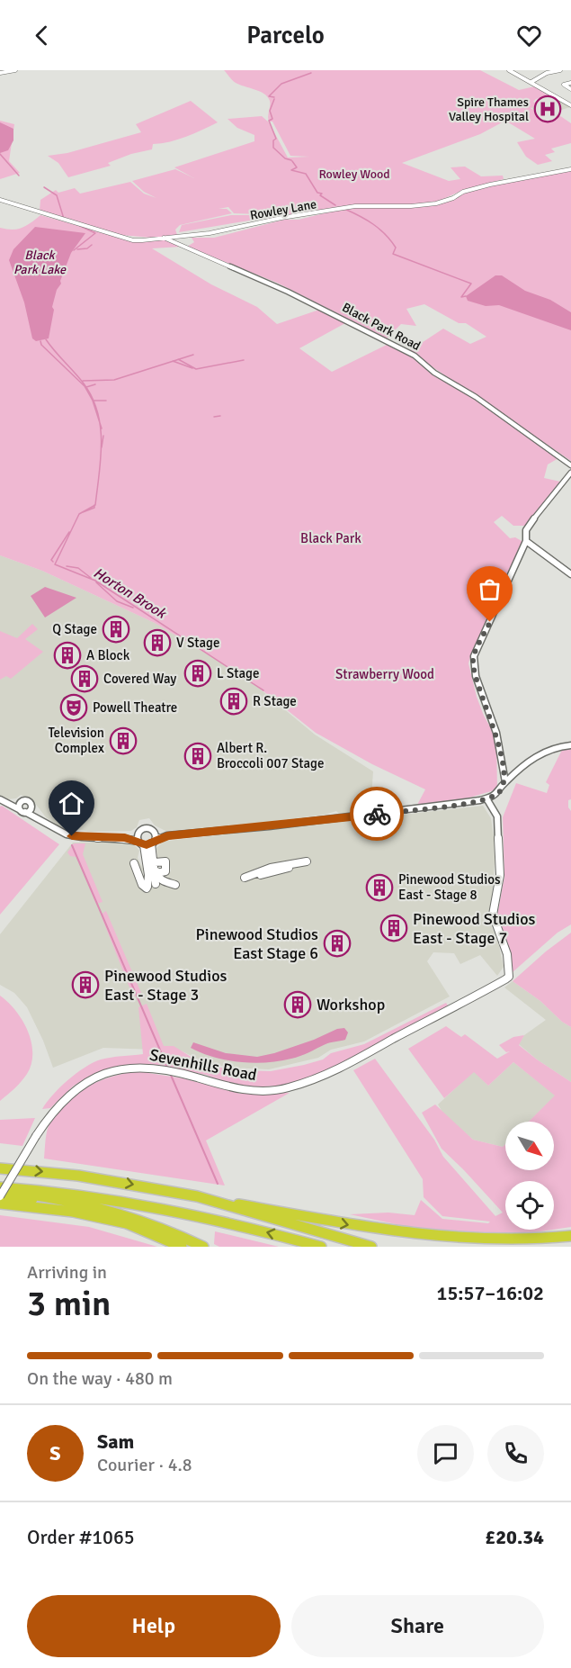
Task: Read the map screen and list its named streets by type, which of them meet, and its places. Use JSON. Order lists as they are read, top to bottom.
{
  "streets": {
    "street": ["Rowley Lane", "Black Park Road", "Sevenhills Road"]
  },
  "crossings": [
    ["Rowley Lane", "Black Park Road"]
  ],
  "water": ["Black Park Lake", "Horton Brook"],
  "parks": ["Rowley Wood", "Black Park", "Strawberry Wood"],
  "places": {
    "hospital": ["Spire Thames Valley Hospital"],
    "building": [
      "Q Stage",
      "V Stage",
      "A Block",
      "L Stage",
      "Covered Way",
      "R Stage",
      "Television Complex",
      "Albert R. Broccoli 007 Stage",
      "Pinewood Studios East - Stage 8",
      "Pinewood Studios East - Stage 7",
      "Pinewood Studios East Stage 6",
      "Pinewood Studios East - Stage 3",
      "Workshop"
    ],
    "theatre": ["Powell Theatre"]
  },
  "north": "bottom right",
  "page": {
    "header": "Parcelo",
    "heading": ["3 min", "Arriving in", "15:57–16:02"],
    "panel": [
      "Sam",
      "Courier · 4.8",
      "Order #1065",
      "£20.34"
    ],
    "bar": "On the way · 480 m",
    "round": "S",
    "buttons": ["Help", "Share"]
  }
}
